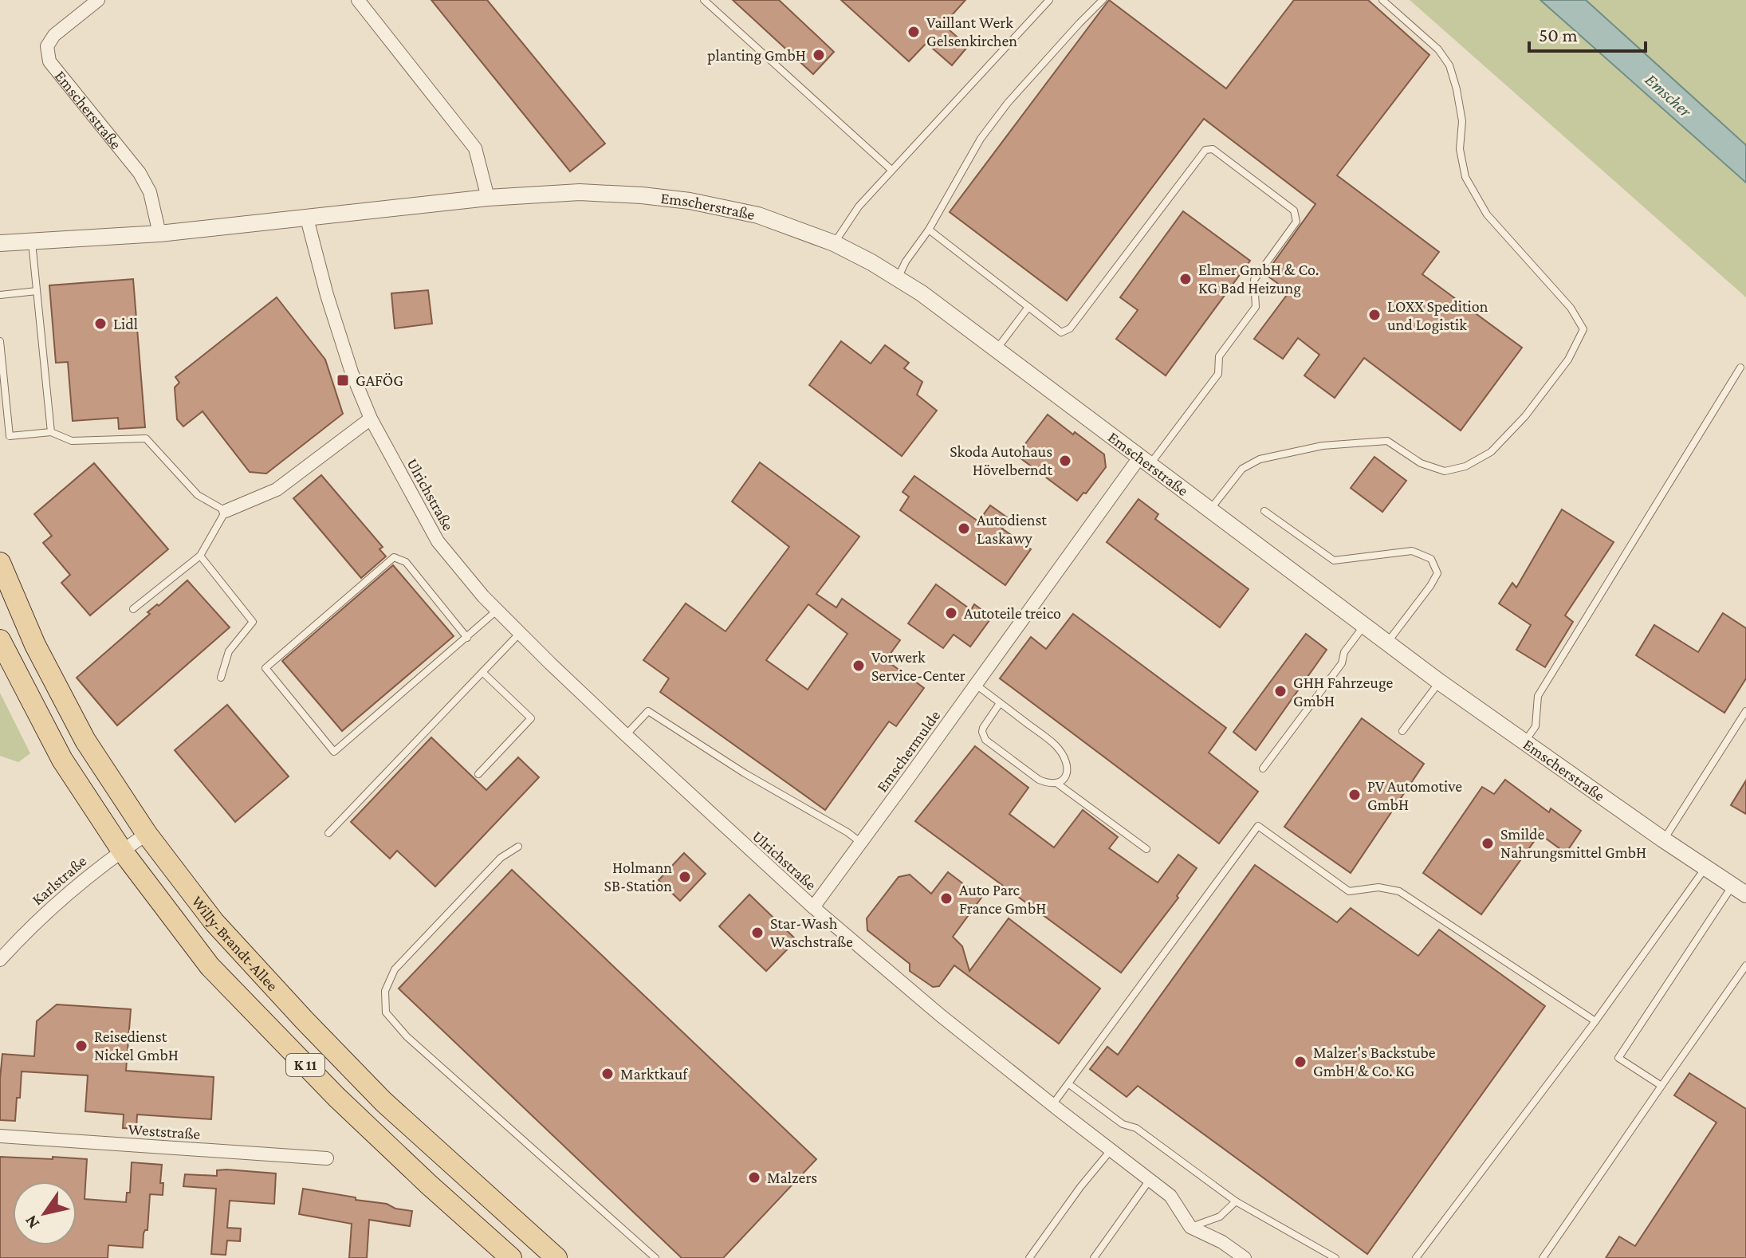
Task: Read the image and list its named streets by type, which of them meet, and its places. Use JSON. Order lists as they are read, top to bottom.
{
  "streets": {
    "main road": ["Willy-Brandt-Allee", "K 11"],
    "street": [
      "Emscherstraße",
      "Ulrichstraße",
      "Emschermulde",
      "Karlstraße",
      "Weststraße"
    ]
  },
  "crossings": [
    ["Emscherstraße", "Ulrichstraße"],
    ["Emscherstraße", "Emschermulde"],
    ["Ulrichstraße", "Emschermulde"],
    ["Karlstraße", "Willy-Brandt-Allee"]
  ],
  "water": ["Emscher"],
  "places": {
    "other": [
      "Vaillant Werk Gelsenkirchen",
      "planting GmbH",
      "Elmer GmbH & Co. KG Bad Heizung",
      "LOXX Spedition und Logistik",
      "Lidl",
      "Skoda Autohaus Hövelberndt",
      "Autodienst Laskawy",
      "Autoteile treico",
      "Vorwerk Service-Center",
      "GHH Fahrzeuge GmbH",
      "PV Automotive GmbH",
      "Smilde Nahrungsmittel GmbH",
      "Holmann SB-Station",
      "Auto Parc France GmbH",
      "Star-Wash Waschstraße",
      "Reisedienst Nickel GmbH",
      "Malzer's Backstube GmbH & Co. KG",
      "Marktkauf",
      "Malzers"
    ],
    "transit": ["GAFÖG"]
  },
  "scale_bar": "50 m",
  "north": "bottom left"
}
